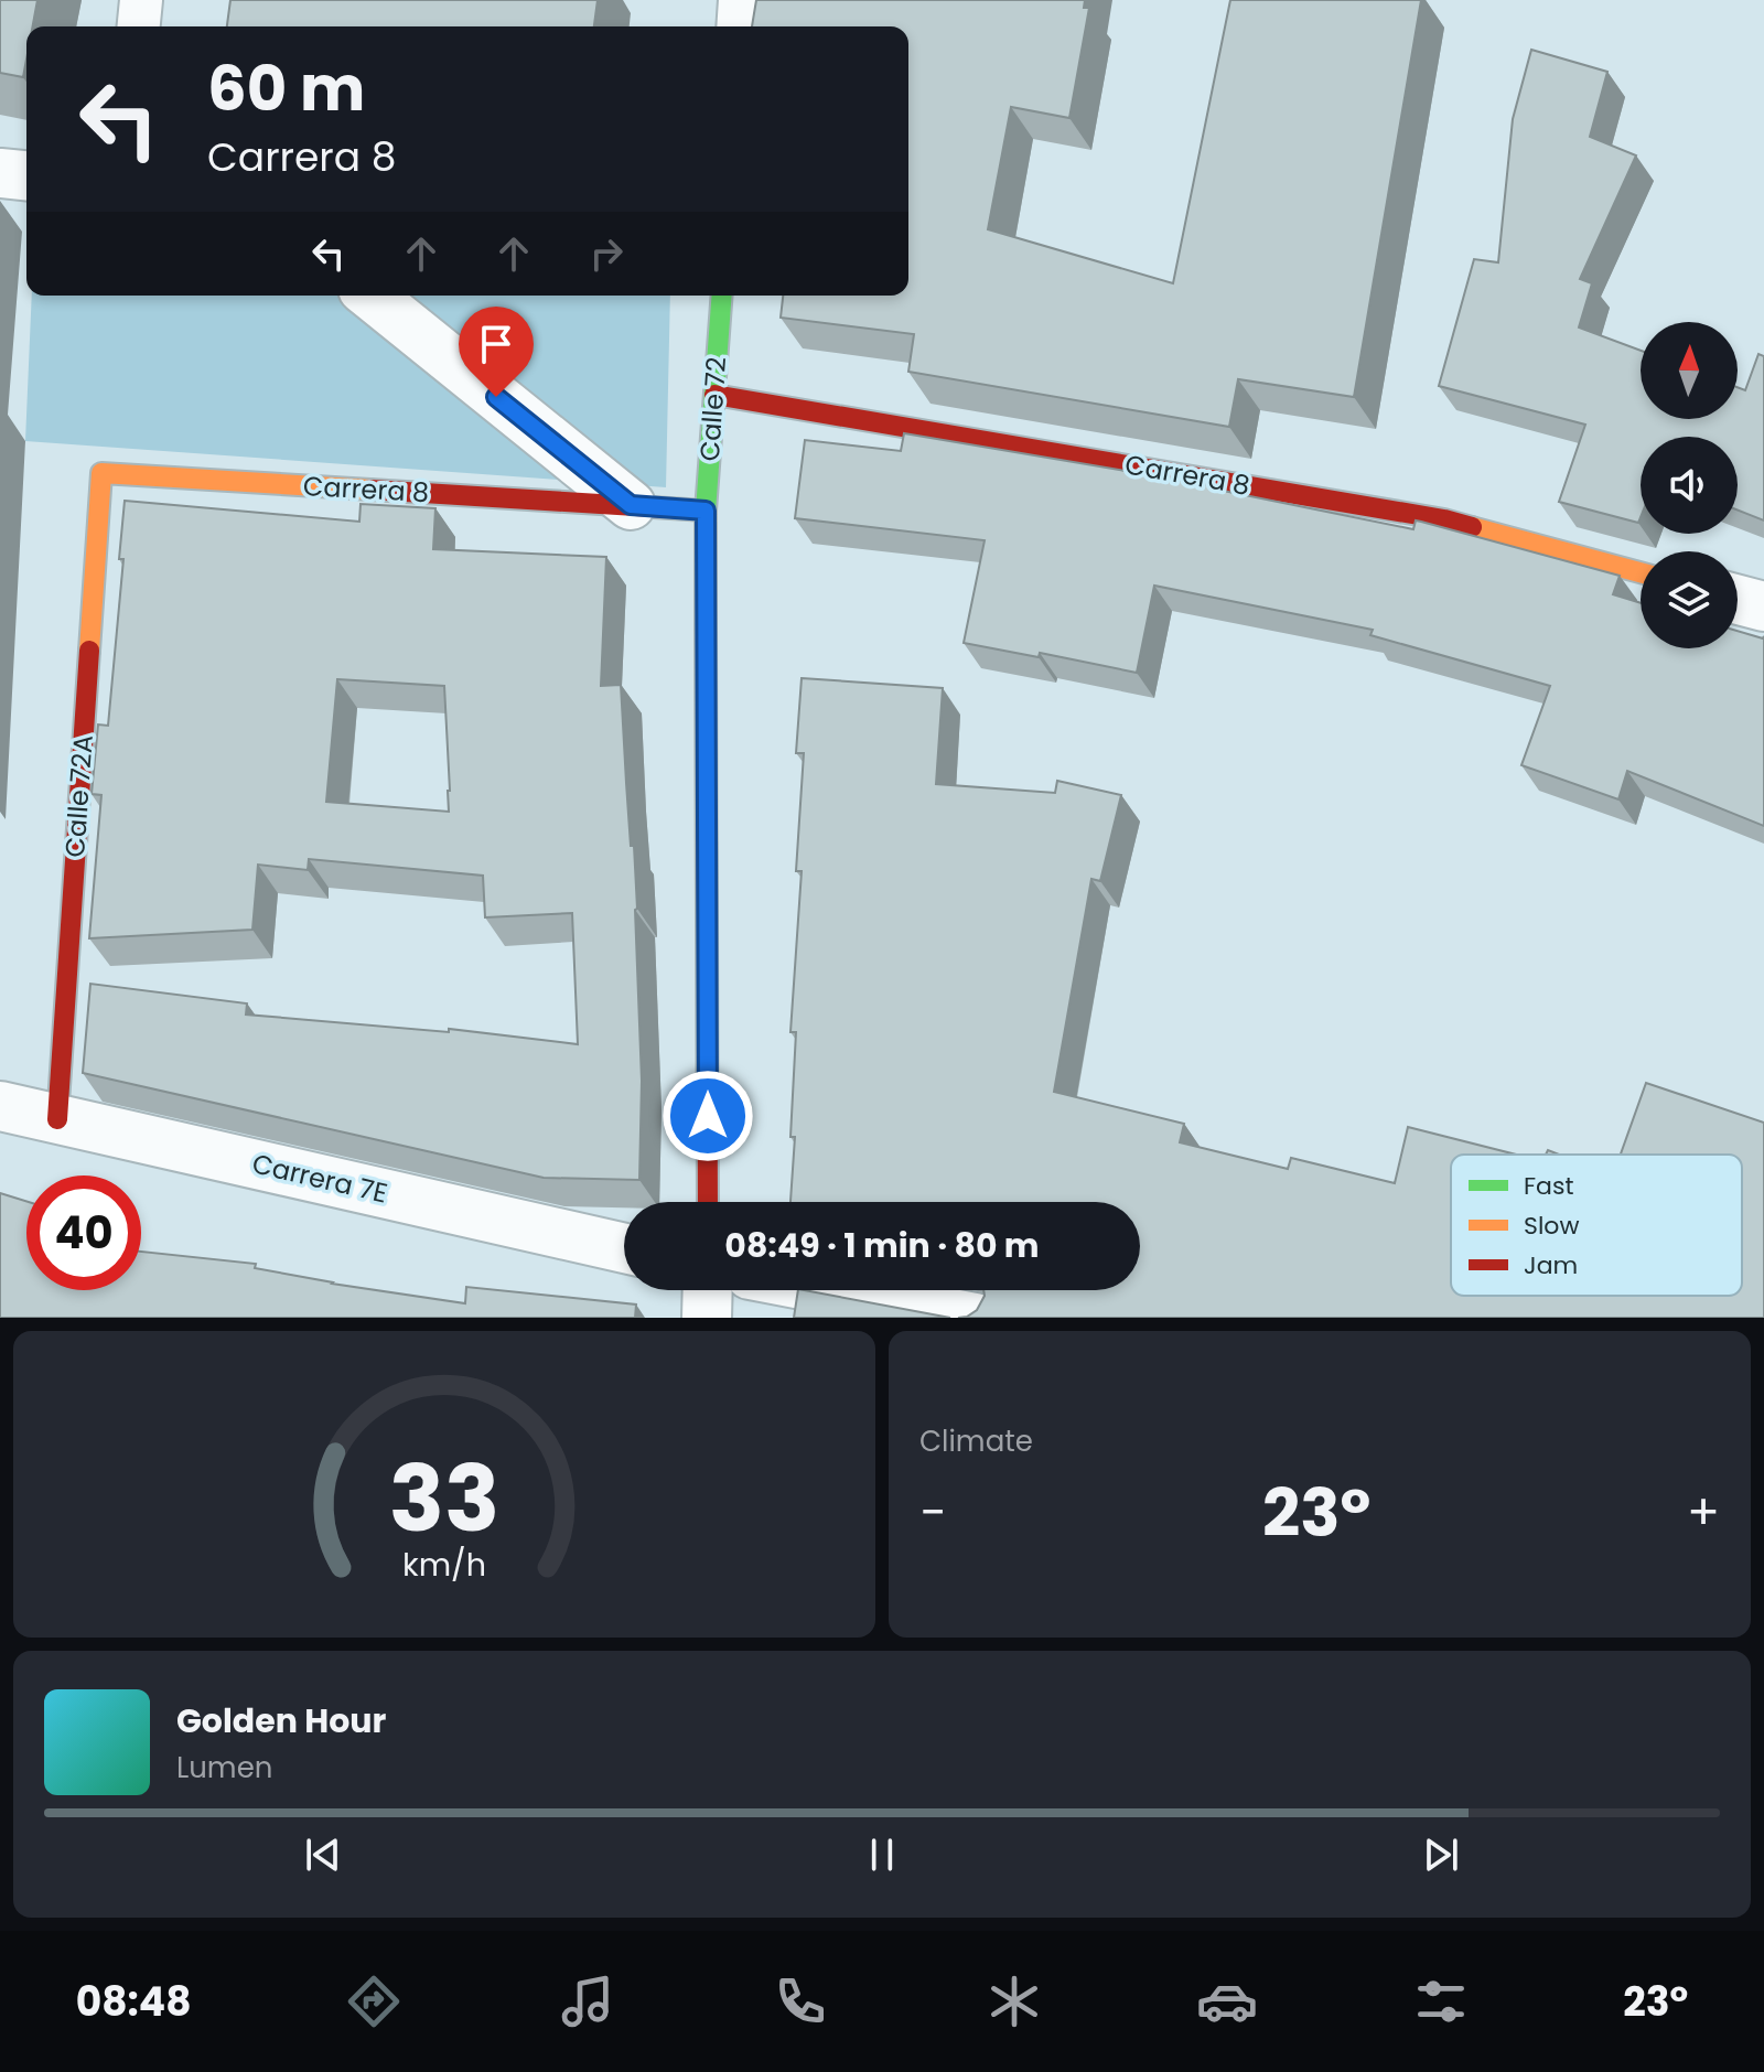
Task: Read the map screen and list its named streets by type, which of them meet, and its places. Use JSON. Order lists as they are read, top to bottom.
{
  "streets": {
    "street": [
      "Calle 72",
      "Carrera 8",
      "Calle 72A",
      "Carrera 7E"
    ]
  },
  "crossings": [
    ["Calle 72", "Carrera 8"],
    ["Carrera 8", "Calle 72A"],
    ["Calle 72A", "Carrera 7E"]
  ],
  "legend": ["Fast", "Slow", "Jam"],
  "north": "top",
  "page": {
    "turn": ["60 m", "Carrera 8"],
    "limit": "40",
    "trip": "08:49 · 1 min · 80 m",
    "tile": "Climate",
    "heat": ["−", "23°", "+"],
    "song": ["Golden Hour", "Lumen"],
    "tabs": ["08:48", "23°"],
    "gauge": ["33", "km/h"]
  }
}
